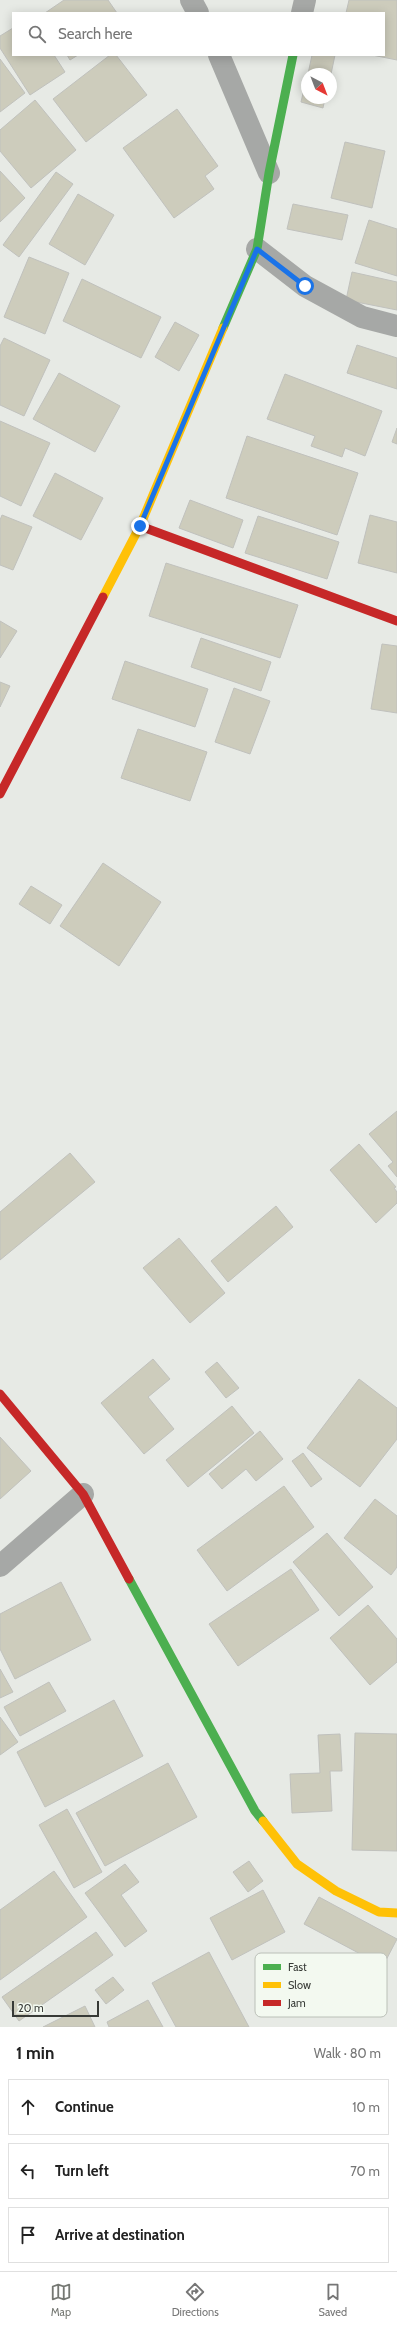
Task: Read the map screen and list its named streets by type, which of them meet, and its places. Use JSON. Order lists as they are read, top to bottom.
{
  "legend": ["Fast", "Slow", "Jam"],
  "scale_bar": "20 m",
  "north": "bottom right",
  "page": {
    "search": "Search here",
    "scale": "20 m",
    "heading": ["1 min", "Walk · 80 m"],
    "list": [
      ["Continue", "10 m"],
      ["Turn left", "70 m"],
      "Arrive at destination"
    ],
    "nav": ["Map", "Directions", "Saved"]
  }
}
